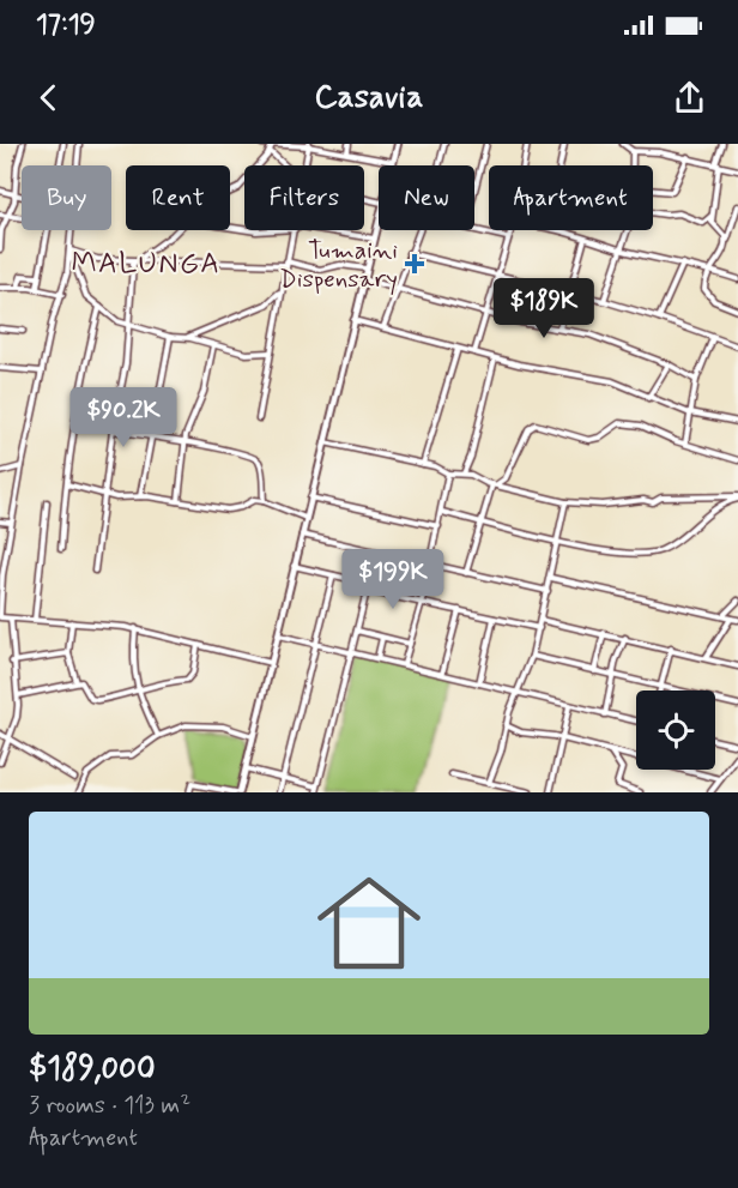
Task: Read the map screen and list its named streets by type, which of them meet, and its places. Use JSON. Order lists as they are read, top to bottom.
{
  "districts": ["MALUNGA"],
  "places": {
    "health": ["Tumaini Dispensary"]
  },
  "page": {
    "status": "17:19",
    "header": "Casavia",
    "chip": [
      "Buy",
      "Rent",
      "Filters",
      "New",
      "Apartment"
    ],
    "price": ["$189K", "$90.2K", "$199K"],
    "list": [
      {
        "name": "$189,000",
        "note": "3 rooms · 113 m² · Apartment"
      }
    ]
  }
}
